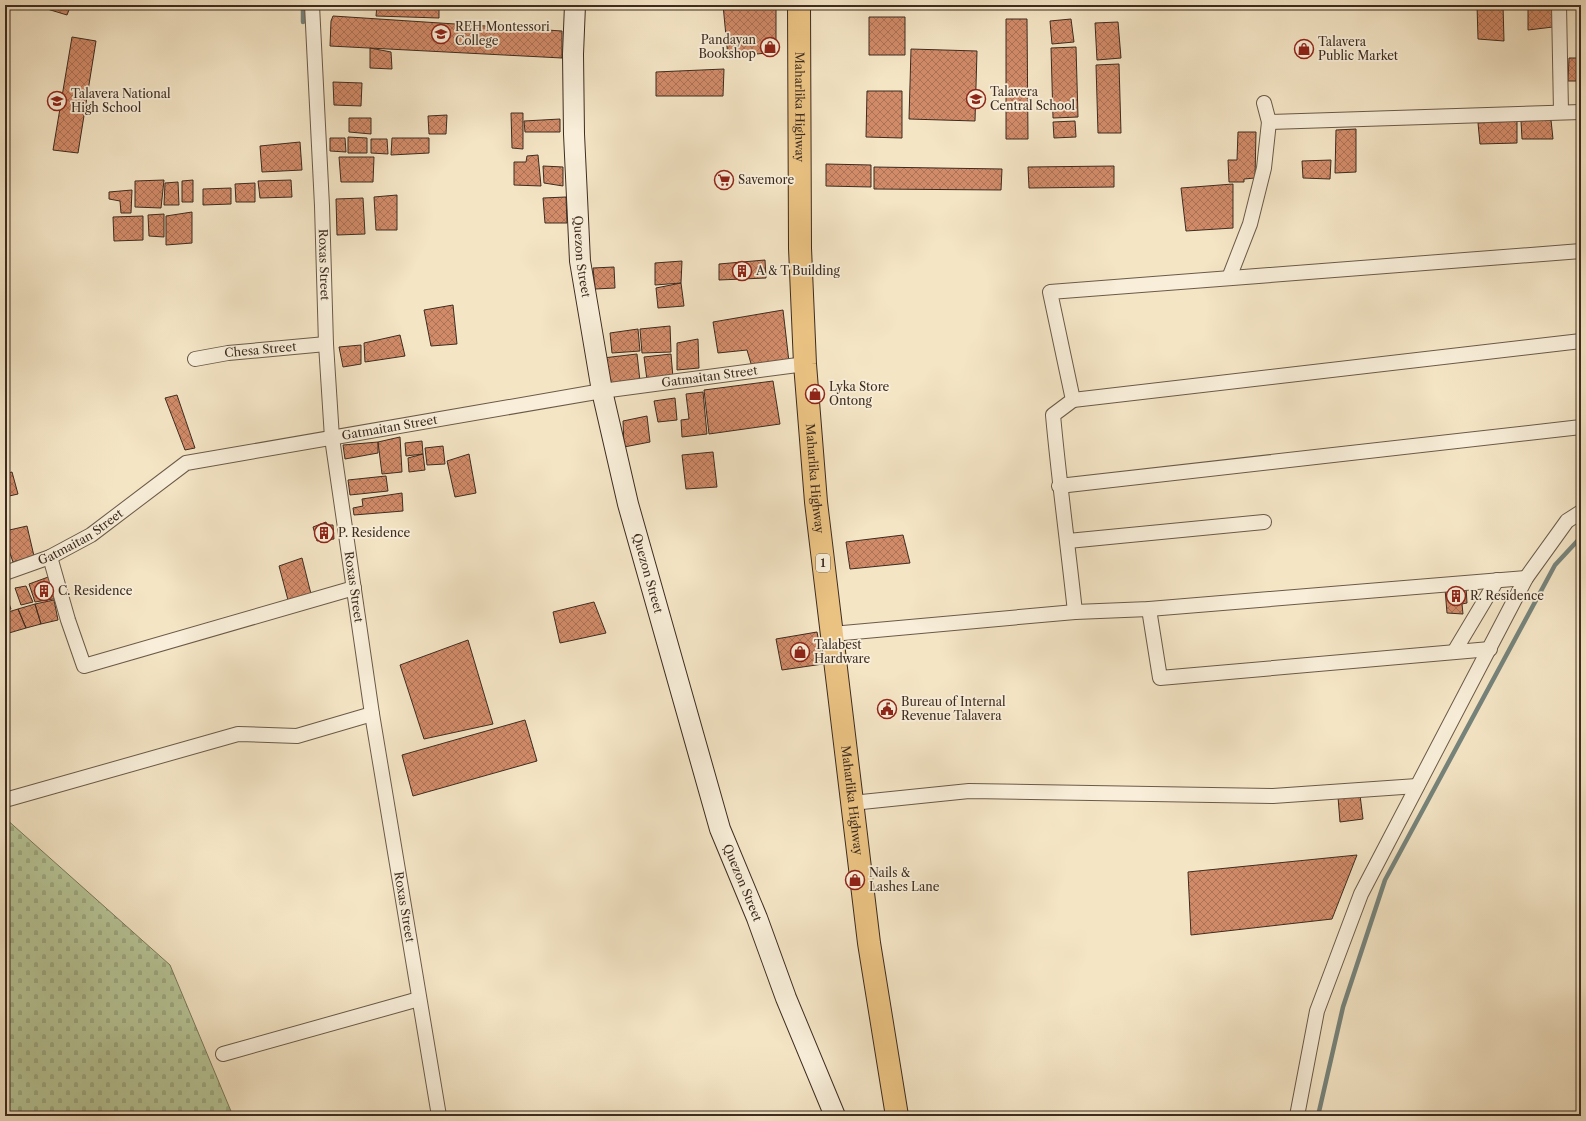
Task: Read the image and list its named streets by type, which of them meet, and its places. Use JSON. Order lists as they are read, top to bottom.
{
  "streets": {
    "main road": ["Maharlika Highway", "1"],
    "street": [
      "Quezon Street",
      "Roxas Street",
      "Chesa Street",
      "Gatmaitan Street"
    ]
  },
  "crossings": [
    ["Maharlika Highway", "Gatmaitan Street"],
    ["Quezon Street", "Gatmaitan Street"],
    ["Roxas Street", "Chesa Street"],
    ["Roxas Street", "Gatmaitan Street"]
  ],
  "places": {
    "school or university": ["REH Montessori College", "Talavera Central School", "Talavera National High School"],
    "shop": [
      "Pandayan Bookshop",
      "Talavera Public Market",
      "Lyka Store Ontong",
      "Talabest Hardware",
      "Nails & Lashes Lane"
    ],
    "supermarket": ["Savemore"],
    "building": [
      "A & T Building",
      "P. Residence",
      "C. Residence",
      "R. Residence"
    ],
    "public building": ["Bureau of Internal Revenue Talavera"]
  }
}
